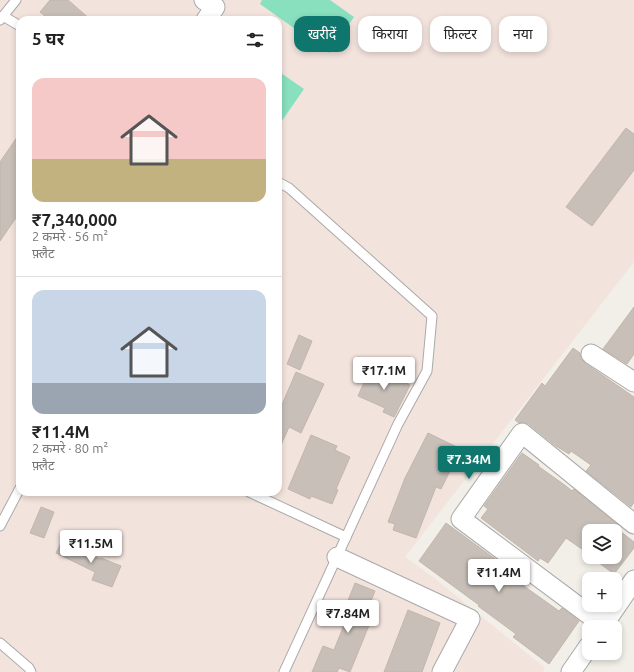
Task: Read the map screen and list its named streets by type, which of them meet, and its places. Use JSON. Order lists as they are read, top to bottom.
{
  "page": {
    "chip": [
      "खरीदें",
      "किराया",
      "फ़िल्टर",
      "नया"
    ],
    "heading": "5 घर",
    "list": [
      {
        "name": "₹7,340,000",
        "note": "2 कमरे · 56 m² · फ़्लैट"
      },
      {
        "name": "₹11.4M",
        "note": "2 कमरे · 80 m² · फ़्लैट"
      }
    ],
    "price": [
      "₹17.1M",
      "₹7.34M",
      "₹11.5M",
      "₹11.4M",
      "₹7.84M"
    ],
    "map_buttons": ["+", "−"]
  }
}
